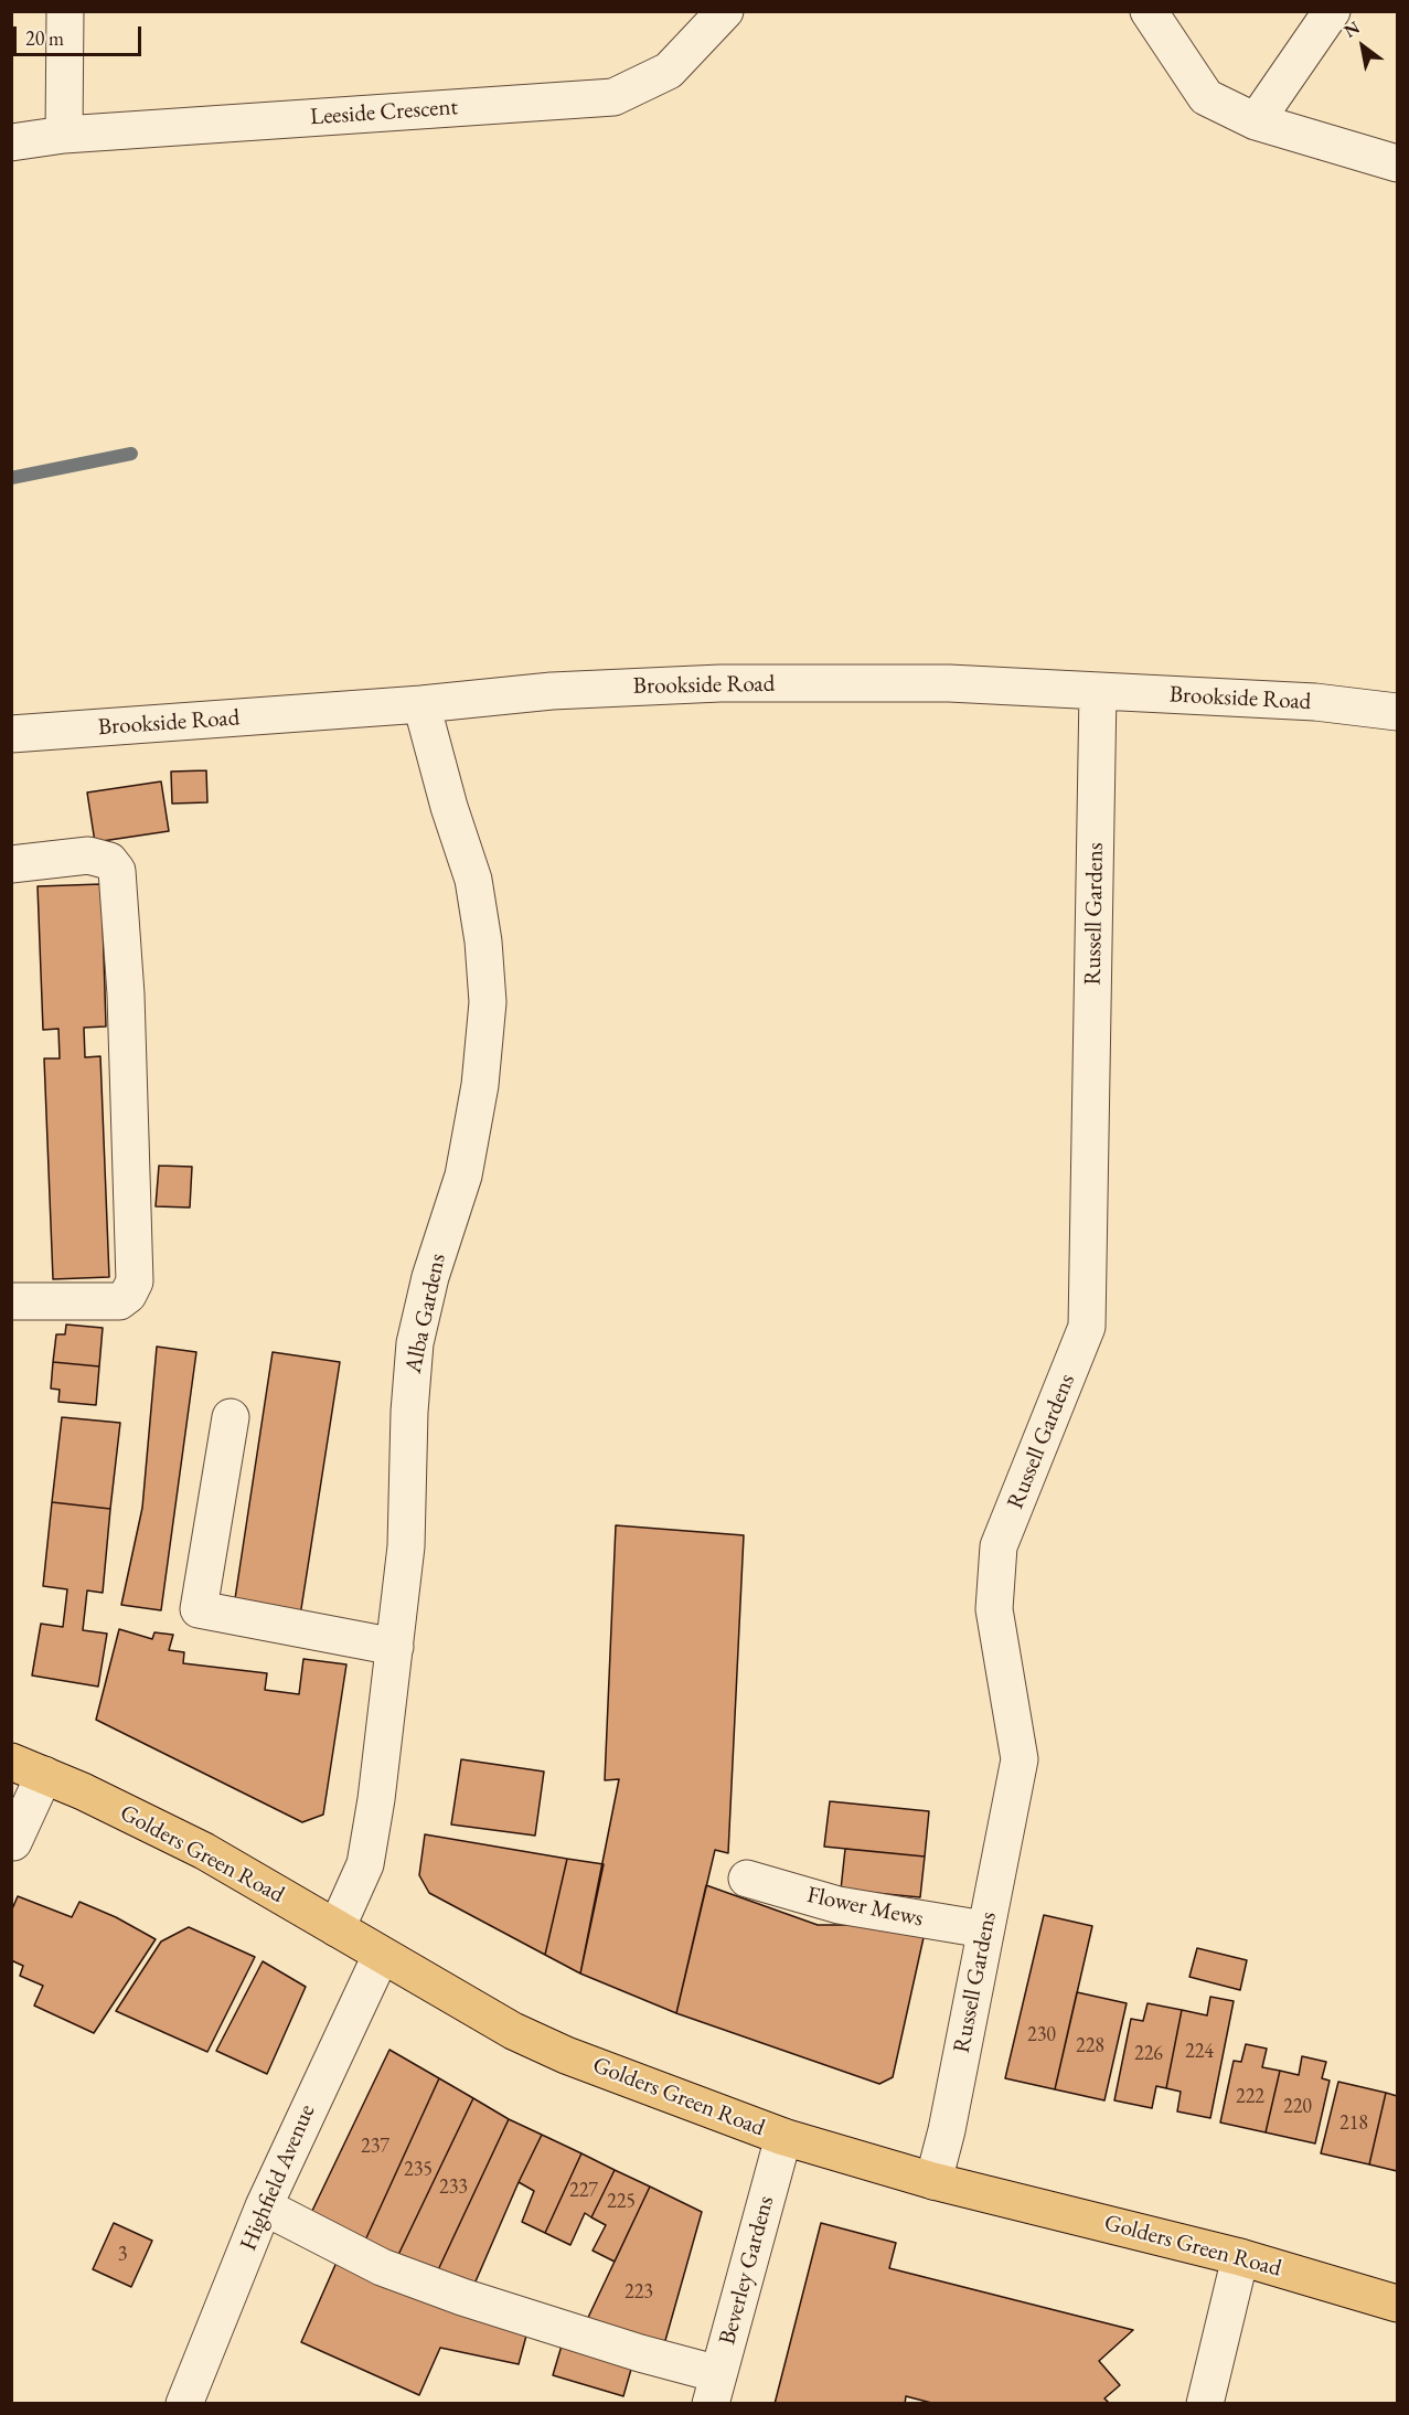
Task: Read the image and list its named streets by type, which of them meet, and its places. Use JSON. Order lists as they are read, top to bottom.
{
  "streets": {
    "main road": ["Golders Green Road"],
    "street": [
      "Leeside Crescent",
      "Brookside Road",
      "Russell Gardens",
      "Alba Gardens",
      "Flower Mews",
      "Highfield Avenue",
      "Beverley Gardens"
    ]
  },
  "crossings": [
    ["Brookside Road", "Russell Gardens"],
    ["Brookside Road", "Alba Gardens"],
    ["Russell Gardens", "Golders Green Road"],
    ["Russell Gardens", "Flower Mews"],
    ["Alba Gardens", "Golders Green Road"],
    ["Golders Green Road", "Highfield Avenue"],
    ["Golders Green Road", "Beverley Gardens"]
  ],
  "house_numbers": [
    "230",
    "228",
    "224",
    "226",
    "222",
    "220",
    "218",
    "237",
    "235",
    "233",
    "227",
    "225",
    "3",
    "223"
  ],
  "scale_bar": "20 m",
  "north": "top left"
}
